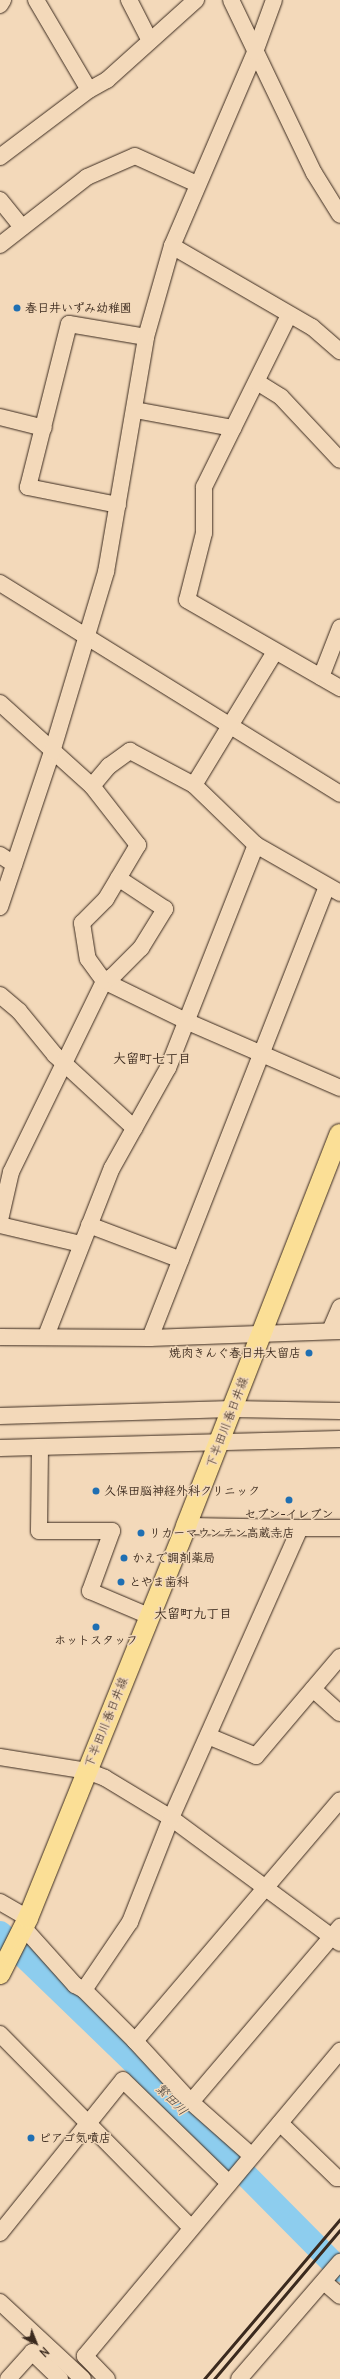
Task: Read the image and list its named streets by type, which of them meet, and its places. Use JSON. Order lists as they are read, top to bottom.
{
  "streets": {
    "main road": ["下半田川春日井線"]
  },
  "districts": ["大留町七丁目", "大留町九丁目"],
  "water": ["繁田川"],
  "places": [
    "春日井いずみ幼稚園",
    "焼肉きんぐ春日井大留店",
    "久保田脳神経外科クリニック",
    "セブン-イレブン",
    "リカーマウンテン高蔵寺店",
    "かえで調剤薬局",
    "とやま歯科",
    "ホットスタッフ",
    "ピアゴ気噴店"
  ],
  "north": "bottom right"
}
